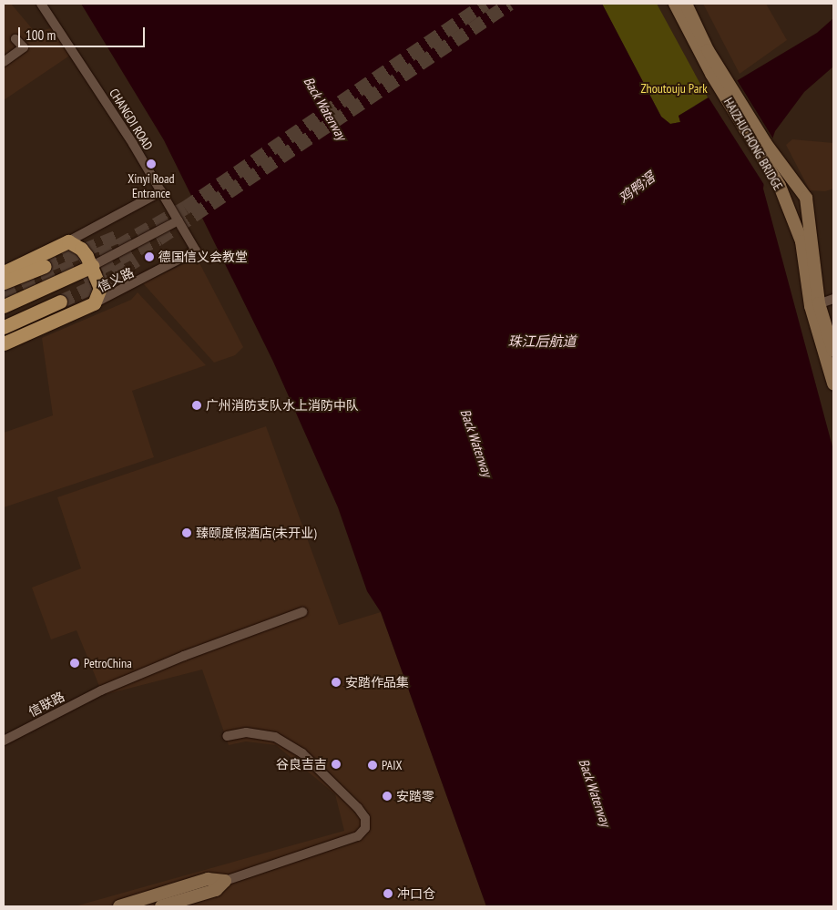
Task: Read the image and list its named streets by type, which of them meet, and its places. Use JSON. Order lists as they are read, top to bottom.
{
  "streets": {
    "main road": ["HAIZHUCHONG BRIDGE"],
    "street": ["CHANGDI ROAD", "信义路", "信联路"]
  },
  "crossings": [
    ["CHANGDI ROAD", "信义路"]
  ],
  "water": ["Back Waterway", "鸡鸭滘", "珠江后航道"],
  "parks": ["Zhoutouju Park"],
  "places": [
    "Xinyi Road Entrance",
    "德国信义会教堂",
    "广州消防支队水上消防中队",
    "臻颐度假酒店(未开业)",
    "PetroChina",
    "安踏作品集",
    "谷良吉吉",
    "PAIX",
    "安踏零",
    "冲口仓"
  ],
  "scale_bar": "100 m"
}
